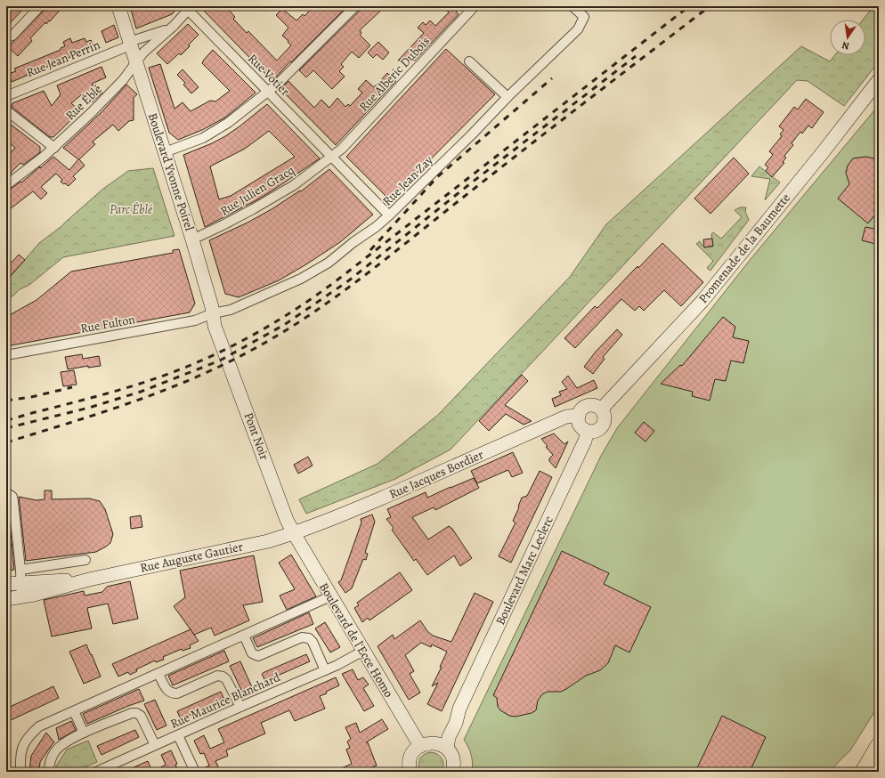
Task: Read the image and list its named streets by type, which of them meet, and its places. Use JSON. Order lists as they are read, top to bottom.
{
  "streets": {
    "street": [
      "Rue Jean Perrin",
      "Rue Alberic Dubois",
      "Rue Votier",
      "Rue Éblé",
      "Boulevard Yvonne Poirel",
      "Rue Jean Zay",
      "Rue Julien Gracq",
      "Promenade de la Baumette",
      "Rue Fulton",
      "Pont Noir",
      "Rue Jacques Bordier",
      "Rue Auguste Gautier",
      "Boulevard Marc Leclerc",
      "Boulevard de l'Ecce Homo",
      "Rue Maurice Blanchard"
    ]
  },
  "crossings": [
    ["Rue Jean Perrin", "Boulevard Yvonne Poirel"],
    ["Rue Alberic Dubois", "Rue Votier"],
    ["Rue Alberic Dubois", "Rue Julien Gracq"],
    ["Rue Votier", "Rue Éblé"],
    ["Rue Votier", "Rue Jean Zay"],
    ["Rue Votier", "Rue Julien Gracq"],
    ["Rue Éblé", "Boulevard Yvonne Poirel"],
    ["Boulevard Yvonne Poirel", "Rue Jean Zay"],
    ["Boulevard Yvonne Poirel", "Rue Julien Gracq"],
    ["Boulevard Yvonne Poirel", "Rue Fulton"],
    ["Boulevard Yvonne Poirel", "Pont Noir"],
    ["Rue Jean Zay", "Rue Fulton"],
    ["Promenade de la Baumette", "Rue Jacques Bordier"],
    ["Promenade de la Baumette", "Boulevard Marc Leclerc"],
    ["Pont Noir", "Rue Jacques Bordier"],
    ["Pont Noir", "Rue Auguste Gautier"],
    ["Pont Noir", "Boulevard de l'Ecce Homo"],
    ["Rue Jacques Bordier", "Rue Auguste Gautier"],
    ["Rue Jacques Bordier", "Boulevard Marc Leclerc"],
    ["Rue Jacques Bordier", "Boulevard de l'Ecce Homo"],
    ["Rue Auguste Gautier", "Boulevard de l'Ecce Homo"],
    ["Boulevard de l'Ecce Homo", "Rue Maurice Blanchard"]
  ],
  "parks": ["Parc Éblé"],
  "north": "bottom"
}
